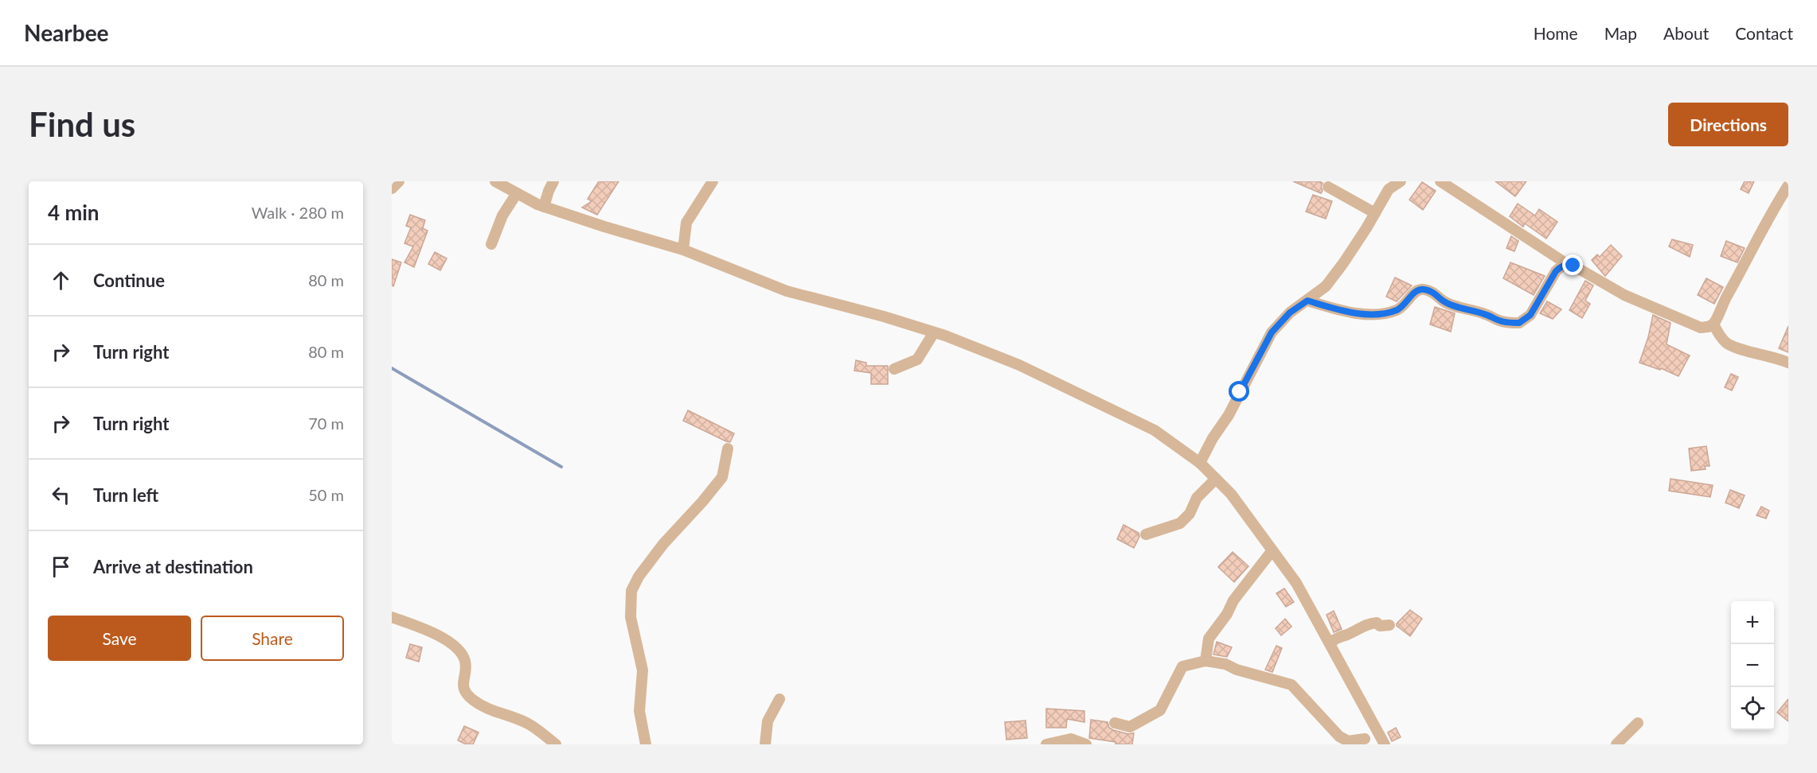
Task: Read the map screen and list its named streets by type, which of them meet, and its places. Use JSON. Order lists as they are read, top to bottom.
{
  "page": {
    "header": "Nearbee",
    "nav": [
      "Home",
      "Map",
      "About",
      "Contact"
    ],
    "buttons": [
      "Directions",
      ["Save", "Share"]
    ],
    "title": "Find us",
    "heading": ["4 min", "Walk · 280 m"],
    "list": [
      ["Continue", "80 m"],
      ["Turn right", "80 m"],
      ["Turn right", "70 m"],
      ["Turn left", "50 m"],
      "Arrive at destination"
    ],
    "map_buttons": ["+", "−"]
  }
}
